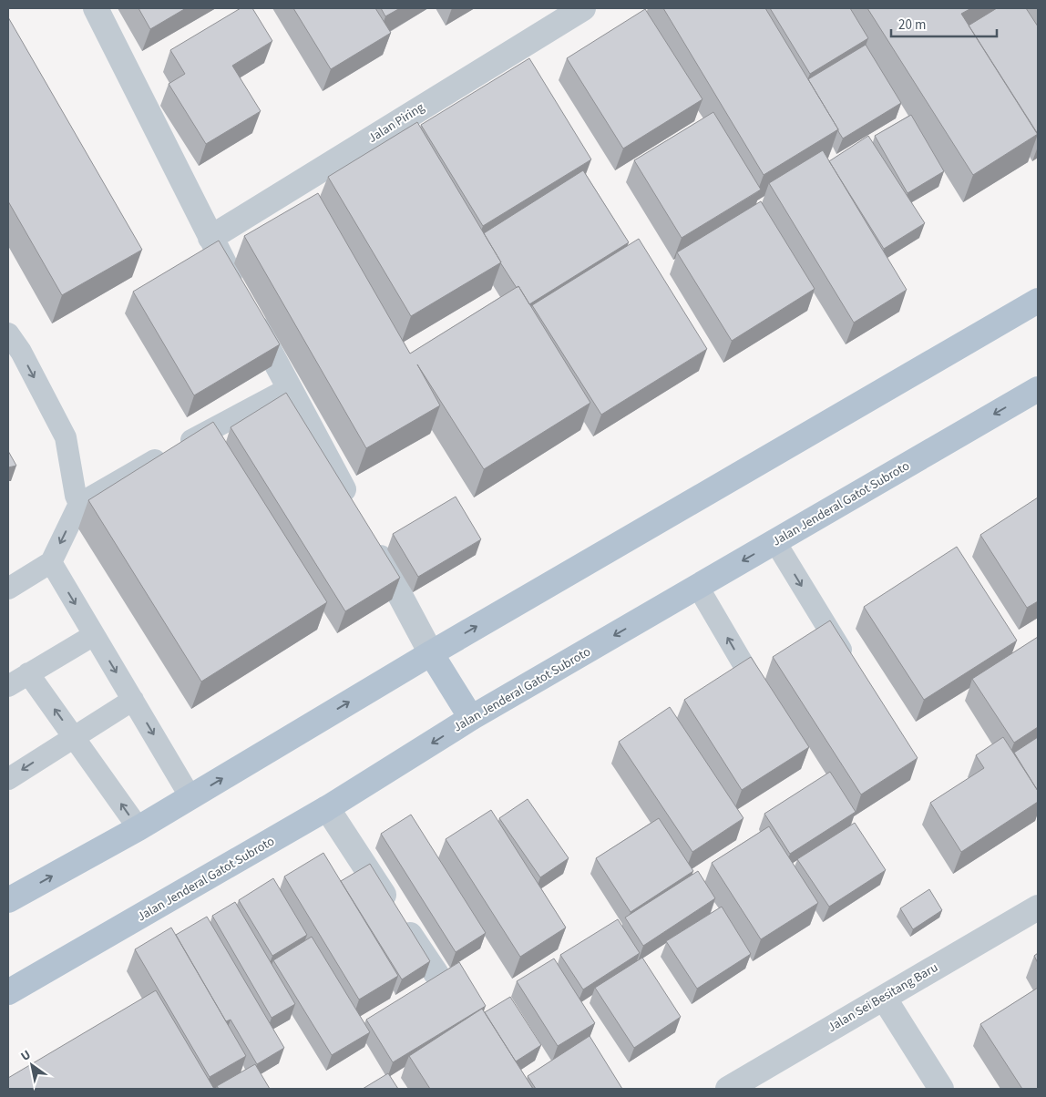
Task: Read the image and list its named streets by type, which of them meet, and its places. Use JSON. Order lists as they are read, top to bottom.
{
  "streets": {
    "main road": ["Jalan Jenderal Gatot Subroto"],
    "street": ["Jalan Piring", "Jalan Sei Besitang Baru"]
  },
  "scale_bar": "20 m",
  "north": "top left"
}
